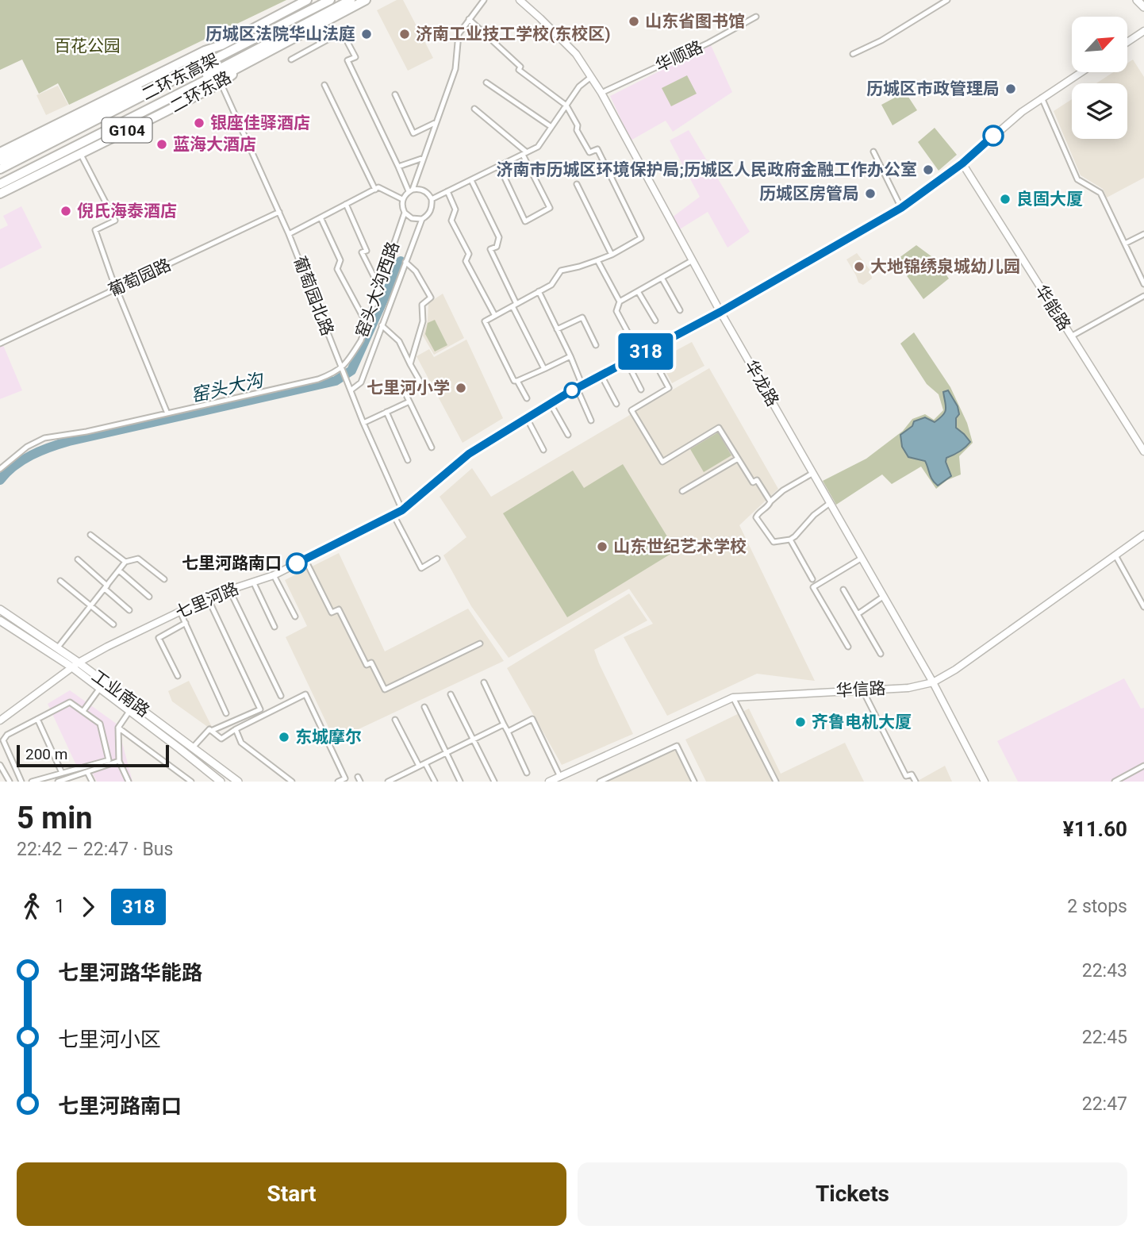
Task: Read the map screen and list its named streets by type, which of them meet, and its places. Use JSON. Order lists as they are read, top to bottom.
{
  "streets": {
    "highway": ["二环东高架", "二环东路", "G104"],
    "main road": [
      "华能路",
      "华龙路",
      "七里河路",
      "华信路",
      "工业南路"
    ],
    "street": [
      "华顺路",
      "葡萄园路",
      "窑头大沟西路",
      "葡萄园北路"
    ]
  },
  "crossings": [
    ["华顺路", "华龙路"],
    ["二环东高架", "二环东路"],
    ["二环东路", "葡萄园北路"],
    ["葡萄园路", "葡萄园北路"],
    ["窑头大沟西路", "葡萄园北路"],
    ["葡萄园北路", "七里河路"],
    ["华能路", "七里河路"],
    ["华龙路", "七里河路"],
    ["华龙路", "华信路"],
    ["七里河路", "工业南路"]
  ],
  "water": ["窑头大沟"],
  "parks": ["百花公园"],
  "places": [
    "山东省图书馆",
    "历城区法院华山法庭",
    "济南工业技工学校(东校区)",
    "历城区市政管理局",
    "银座佳驿酒店",
    "蓝海大酒店",
    "济南市历城区环境保护局;历城区人民政府金融工作办公室",
    "历城区房管局",
    "良固大厦",
    "倪氏海泰酒店",
    "大地锦绣泉城幼儿园",
    "七里河小学",
    "山东世纪艺术学校",
    "七里河路南口",
    "齐鲁电机大厦",
    "东城摩尔"
  ],
  "lines": ["bus line 318"],
  "scale_bar": "200 m",
  "north": "top right",
  "page": {
    "on_map": "318",
    "scale": "200 m",
    "heading": ["5 min", "22:42 – 22:47 · Bus", "¥11.60"],
    "legs": ["1", "318", "2 stops"],
    "list": [
      {
        "name": "七里河路华能路",
        "value": "22:43"
      },
      {
        "name": "七里河小区",
        "value": "22:45"
      },
      {
        "name": "七里河路南口",
        "value": "22:47"
      }
    ],
    "buttons": ["Start", "Tickets"]
  }
}
